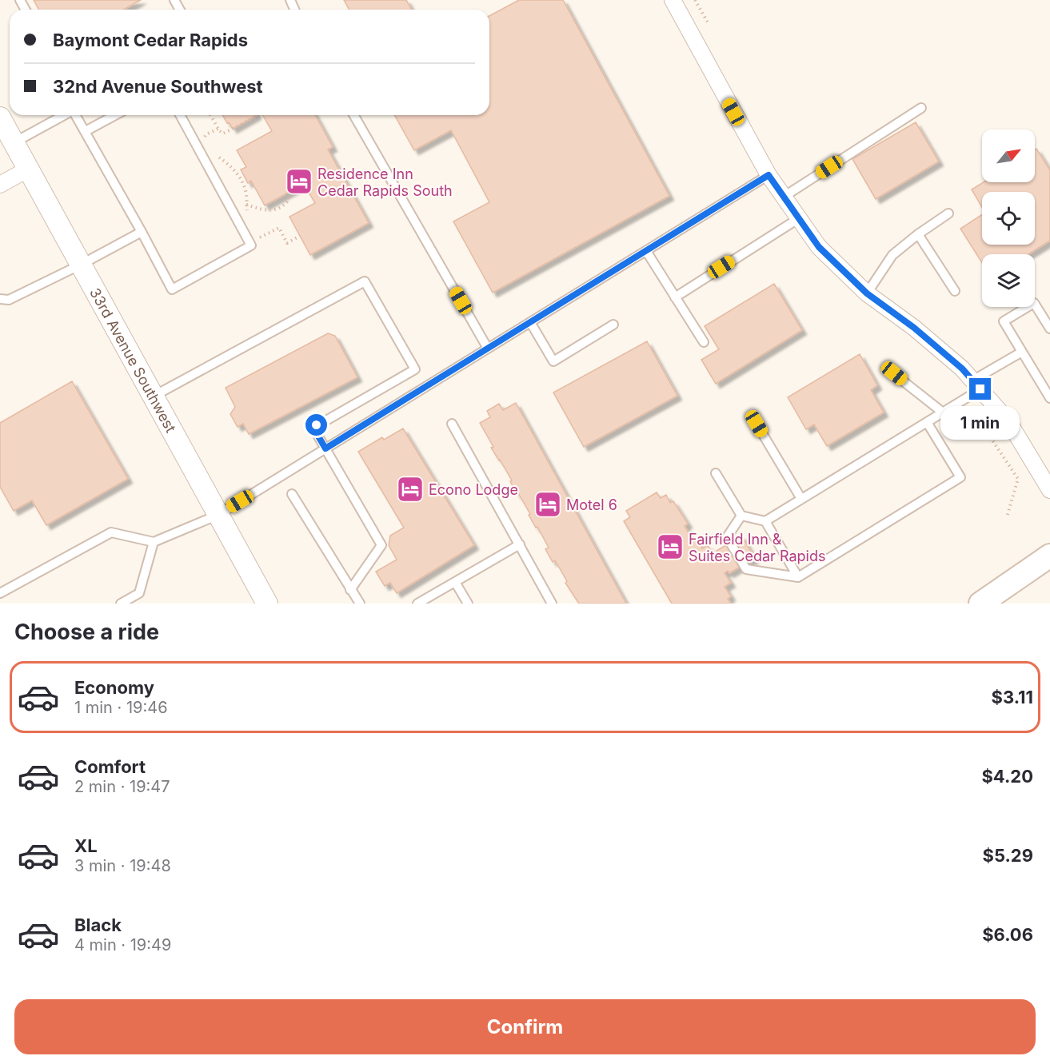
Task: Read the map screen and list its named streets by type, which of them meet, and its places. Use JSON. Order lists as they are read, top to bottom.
{
  "streets": {
    "street": ["33rd Avenue Southwest"]
  },
  "places": {
    "hotel": [
      "Residence Inn Cedar Rapids South",
      "Econo Lodge",
      "Motel 6",
      "Fairfield Inn & Suites Cedar Rapids"
    ]
  },
  "north": "top right",
  "page": {
    "banner": ["Baymont Cedar Rapids", "32nd Avenue Southwest"],
    "bubble": "1 min",
    "heading": "Choose a ride",
    "list": [
      {
        "name": "Economy",
        "note": "1 min · 19:46",
        "value": "$3.11"
      },
      {
        "name": "Comfort",
        "note": "2 min · 19:47",
        "value": "$4.20"
      },
      {
        "name": "XL",
        "note": "3 min · 19:48",
        "value": "$5.29"
      },
      {
        "name": "Black",
        "note": "4 min · 19:49",
        "value": "$6.06"
      }
    ],
    "buttons": "Confirm"
  }
}
